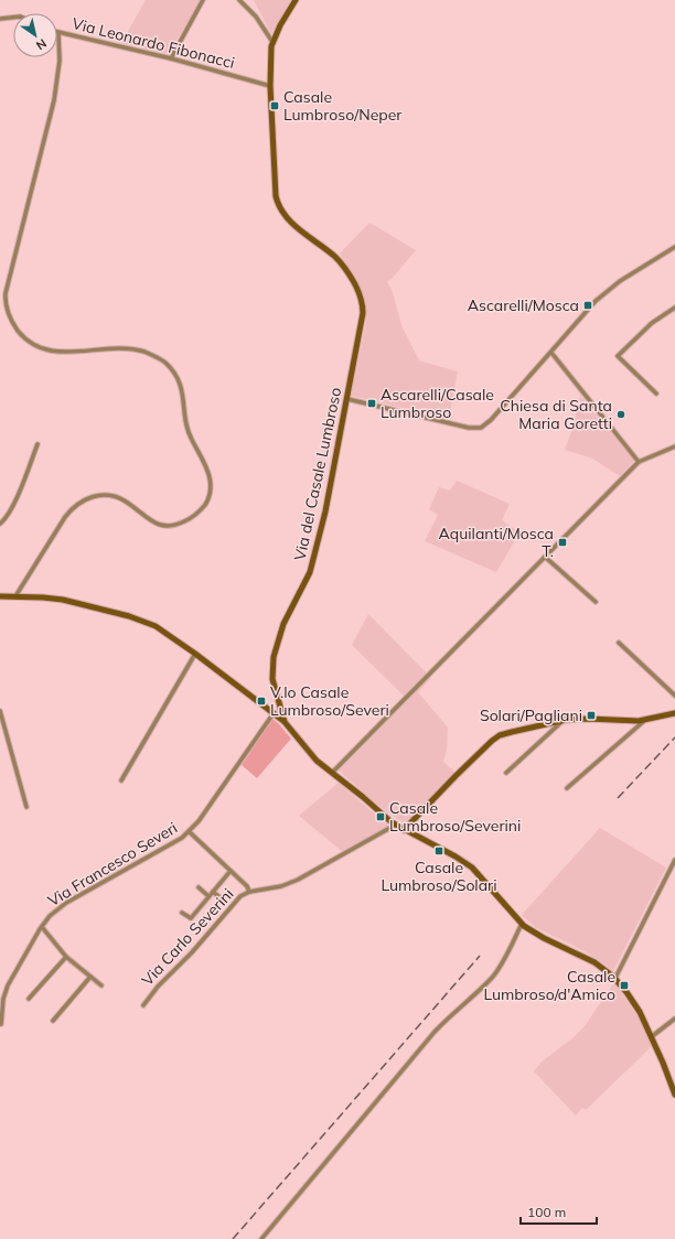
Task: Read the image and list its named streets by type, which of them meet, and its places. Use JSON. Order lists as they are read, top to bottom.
{
  "streets": {
    "street": [
      "Via Leonardo Fibonacci",
      "Via del Casale Lumbroso",
      "Via Francesco Severi",
      "Via Carlo Severini"
    ]
  },
  "crossings": [
    ["Via Leonardo Fibonacci", "Via del Casale Lumbroso"],
    ["Via del Casale Lumbroso", "Via Carlo Severini"]
  ],
  "places": {
    "transit": [
      "Casale Lumbroso/Neper",
      "Ascarelli/Mosca",
      "Ascarelli/Casale Lumbroso",
      "Aquilanti/Mosca T.",
      "V.lo Casale Lumbroso/Severi",
      "Solari/Pagliani",
      "Casale Lumbroso/Severini",
      "Casale Lumbroso/Solari",
      "Casale Lumbroso/d'Amico"
    ],
    "other": ["Chiesa di Santa Maria Goretti"]
  },
  "scale_bar": "100 m",
  "north": "bottom right"
}
